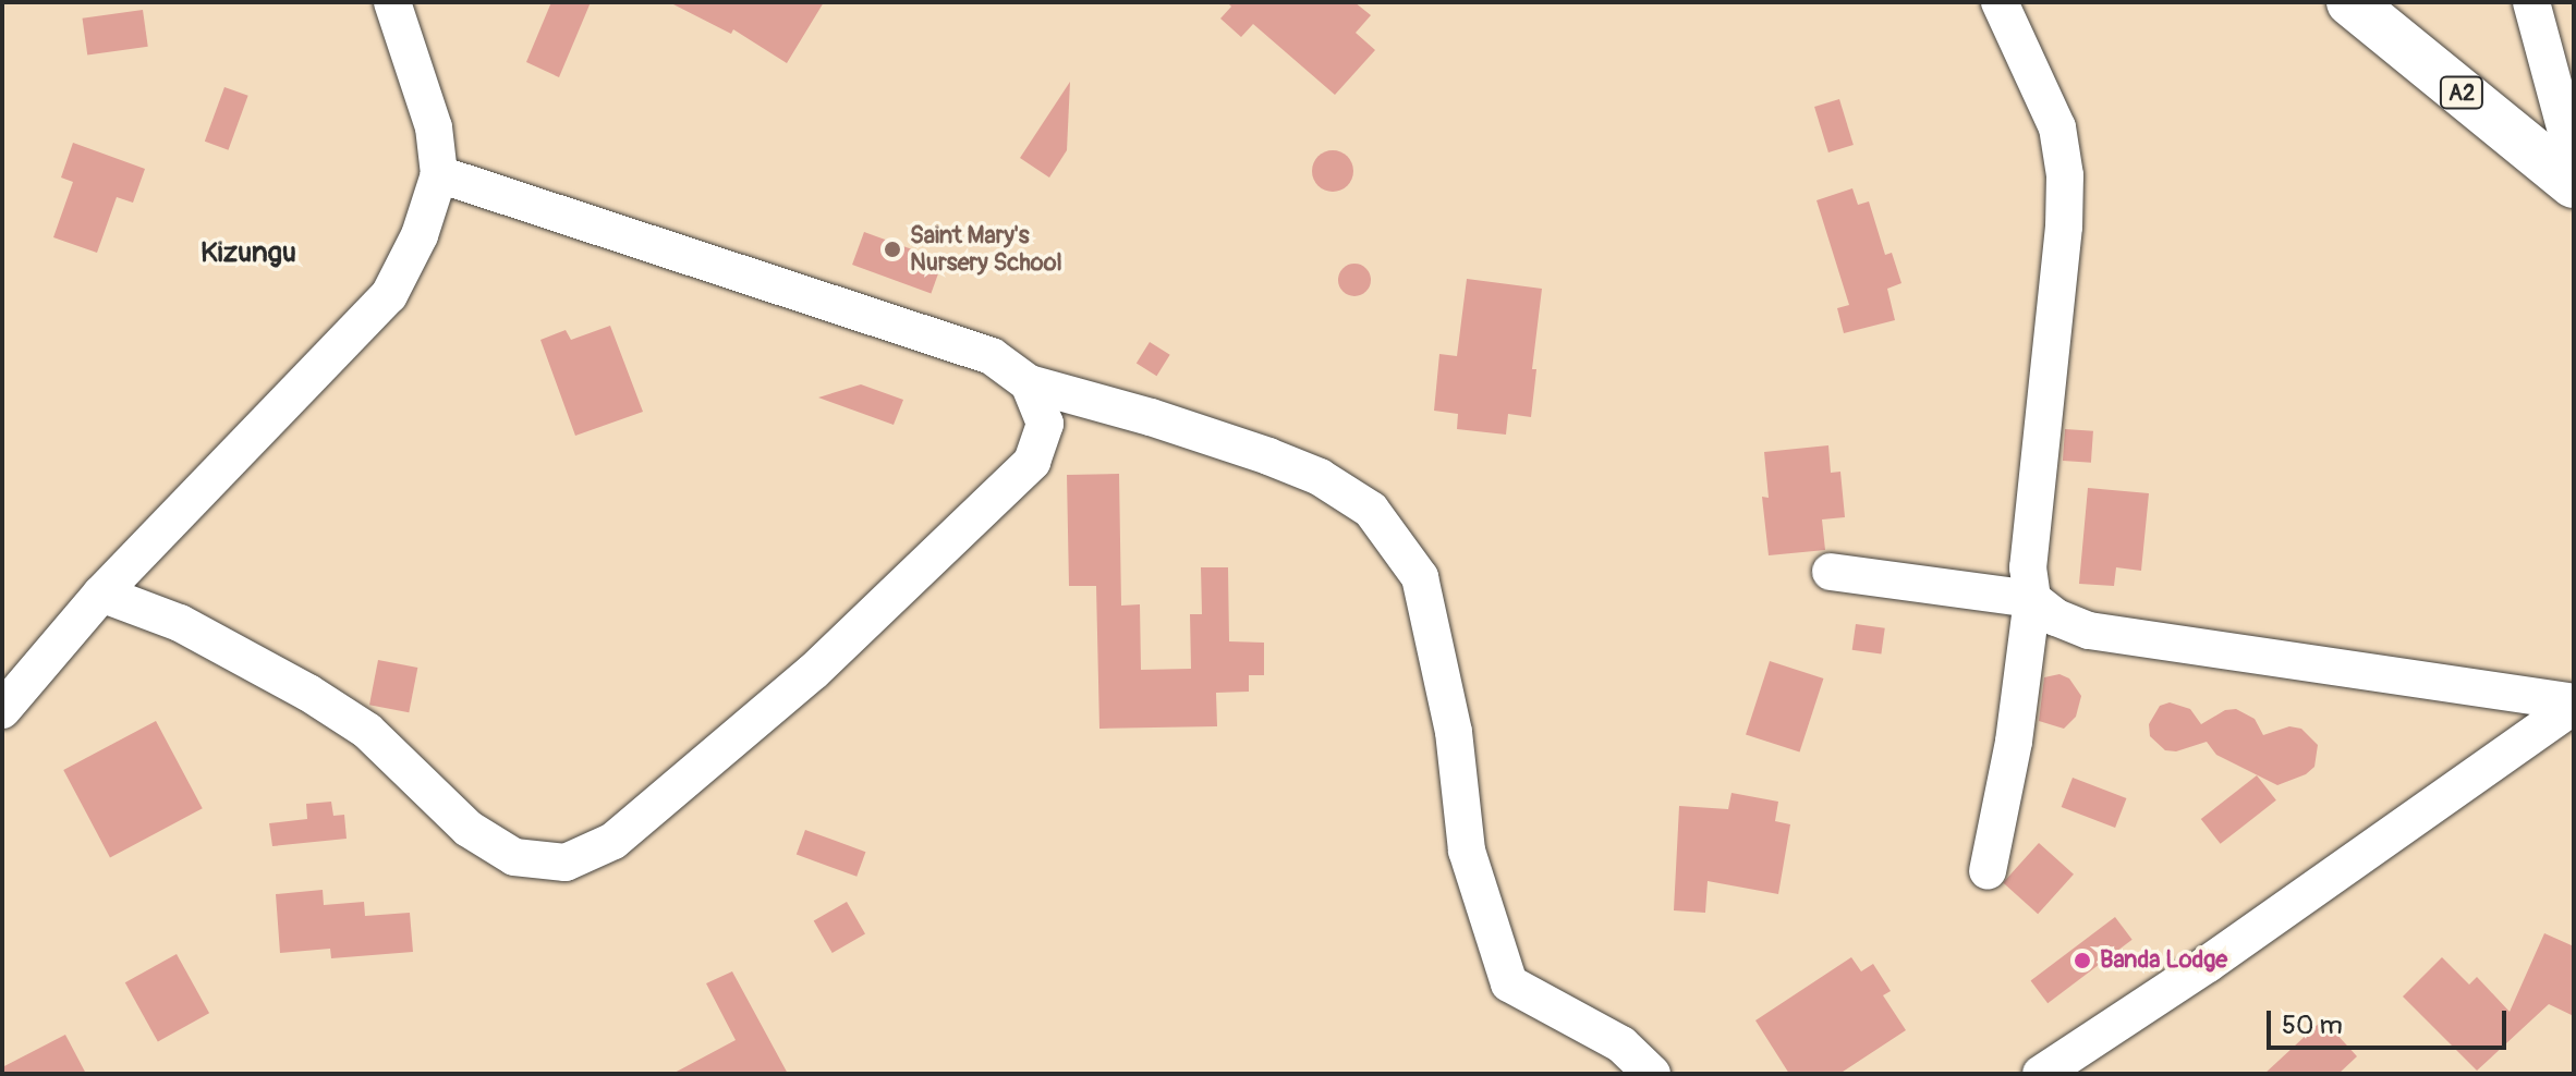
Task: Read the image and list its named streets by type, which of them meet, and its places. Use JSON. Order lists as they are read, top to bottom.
{
  "streets": {
    "highway": ["A2"]
  },
  "districts": ["Kizungu"],
  "places": ["Saint Mary's Nursery School", "Banda Lodge"],
  "scale_bar": "50 m"
}
